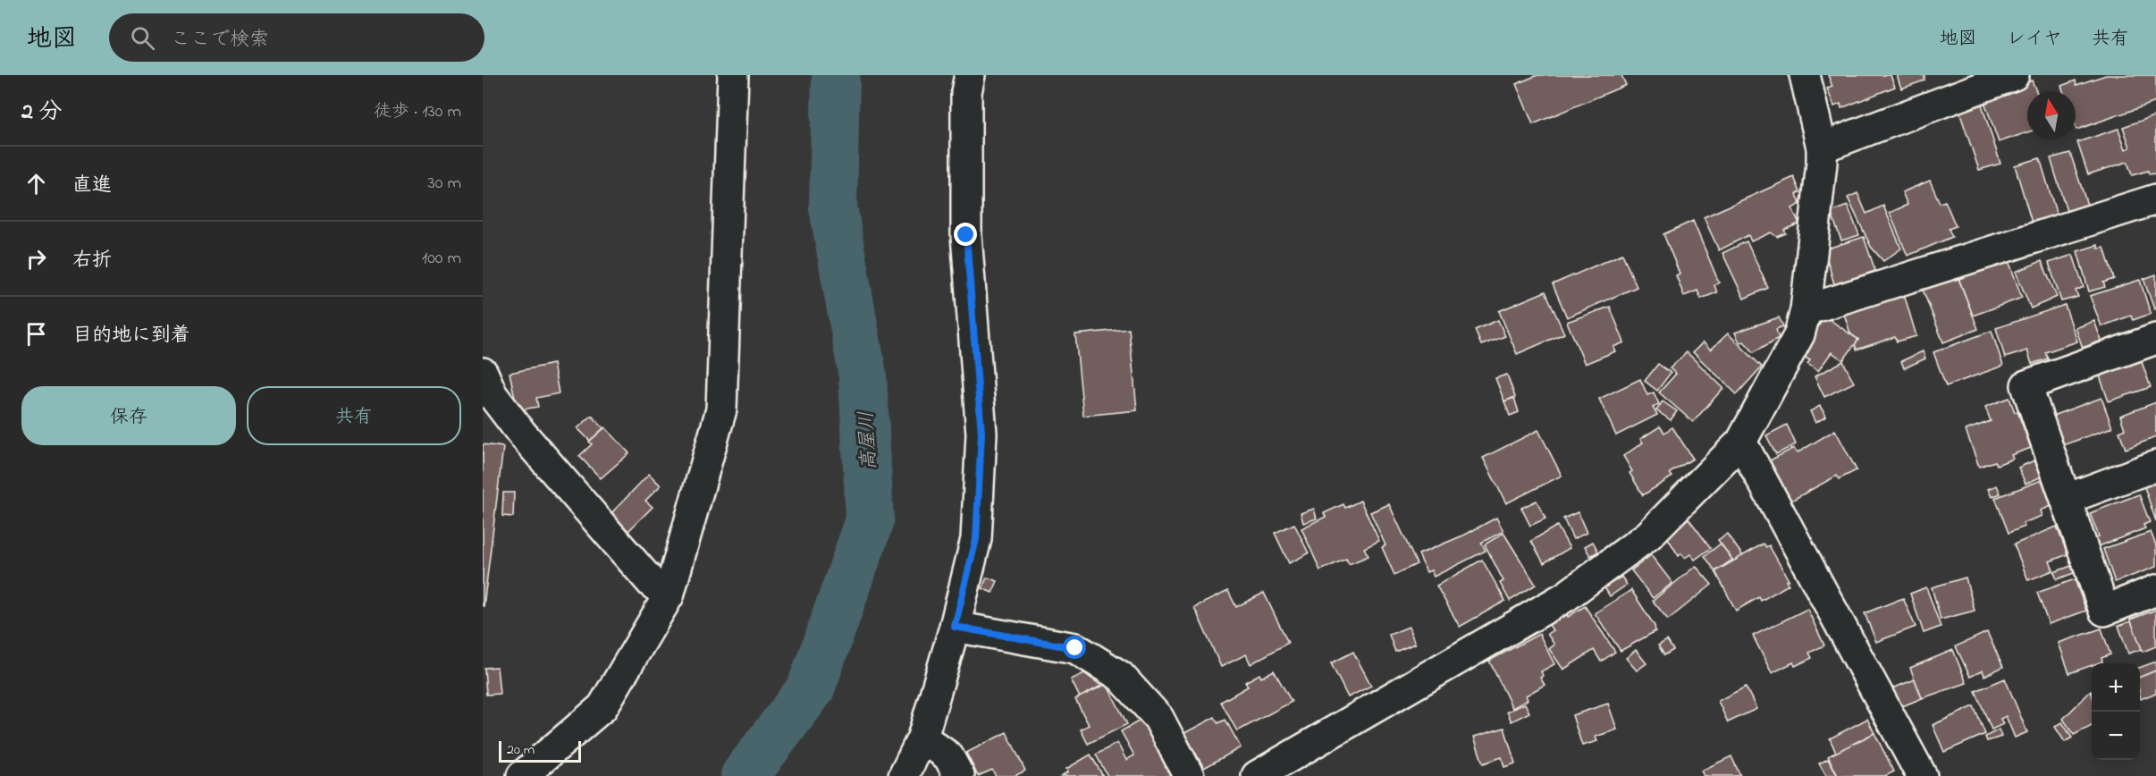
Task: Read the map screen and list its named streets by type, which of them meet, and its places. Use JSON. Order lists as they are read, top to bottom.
{
  "water": ["高屋川"],
  "scale_bar": "20 m",
  "north": "top",
  "page": {
    "header": "地図",
    "search": "ここで検索",
    "nav": ["地図", "レイヤ", "共有"],
    "heading": ["2 分", "徒歩 · 130 m"],
    "list": [
      ["直進", "30 m"],
      ["右折", "100 m"],
      "目的地に到着"
    ],
    "buttons": ["保存", "共有"],
    "map_buttons": ["+", "−"],
    "scale": "20 m"
  }
}
